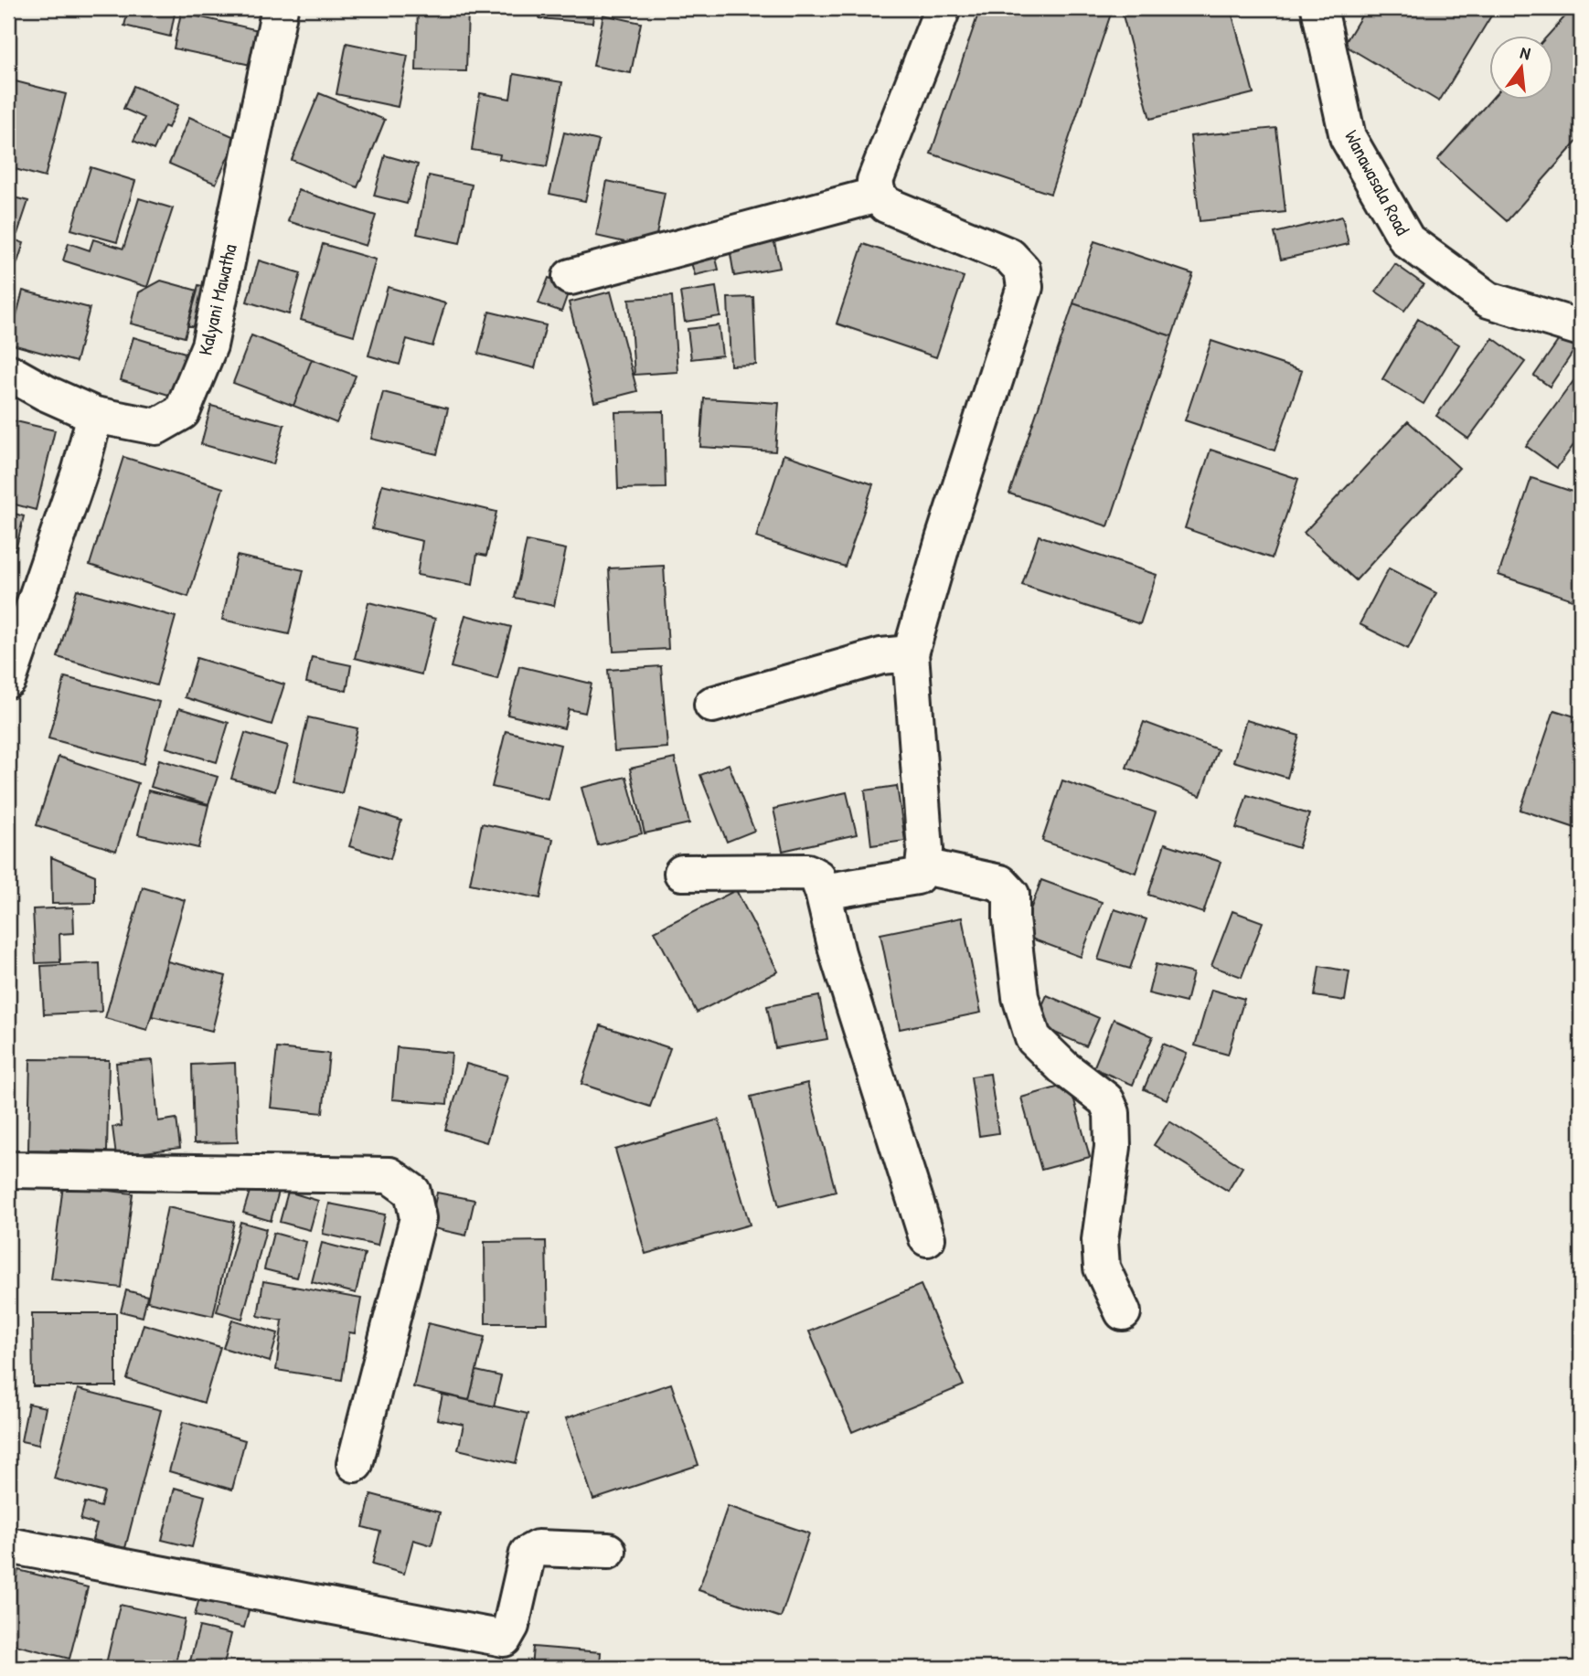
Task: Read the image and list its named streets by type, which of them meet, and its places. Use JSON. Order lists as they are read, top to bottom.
{
  "streets": {
    "street": ["Wanawasala Road", "Kalyani Mawatha"]
  },
  "north": "top"
}
